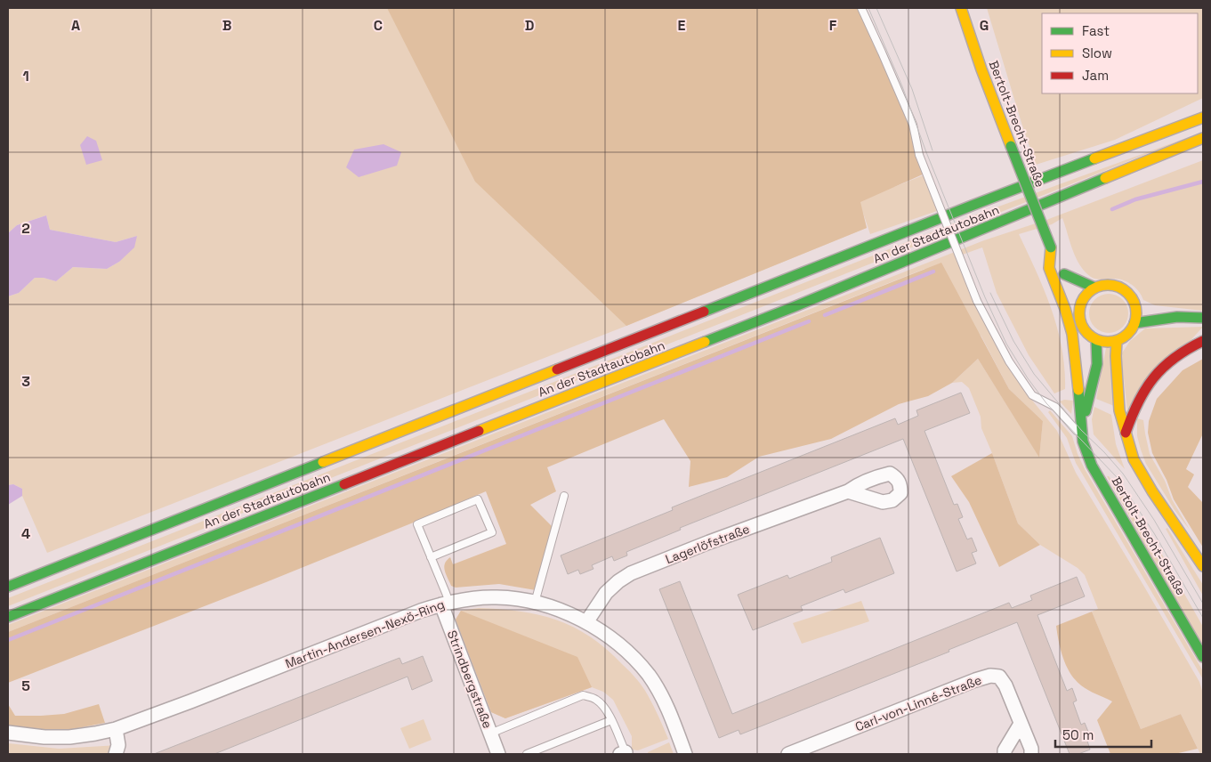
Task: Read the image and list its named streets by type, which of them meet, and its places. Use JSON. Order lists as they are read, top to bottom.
{
  "streets": {
    "main road": ["Bertolt-Brecht-Straße", "An der Stadtautobahn"],
    "street": [
      "Lagerlöfstraße",
      "Martin-Andersen-Nexö-Ring",
      "Strindbergstraße",
      "Carl-von-Linné-Straße"
    ]
  },
  "crossings": [
    ["Lagerlöfstraße", "Martin-Andersen-Nexö-Ring"],
    ["Martin-Andersen-Nexö-Ring", "Strindbergstraße"]
  ],
  "legend": ["Fast", "Slow", "Jam"],
  "scale_bar": "50 m",
  "grid": {
    "columns": [
      "A",
      "B",
      "C",
      "D",
      "E",
      "F",
      "G"
    ],
    "rows": [
      "1",
      "2",
      "3",
      "4",
      "5"
    ]
  }
}
